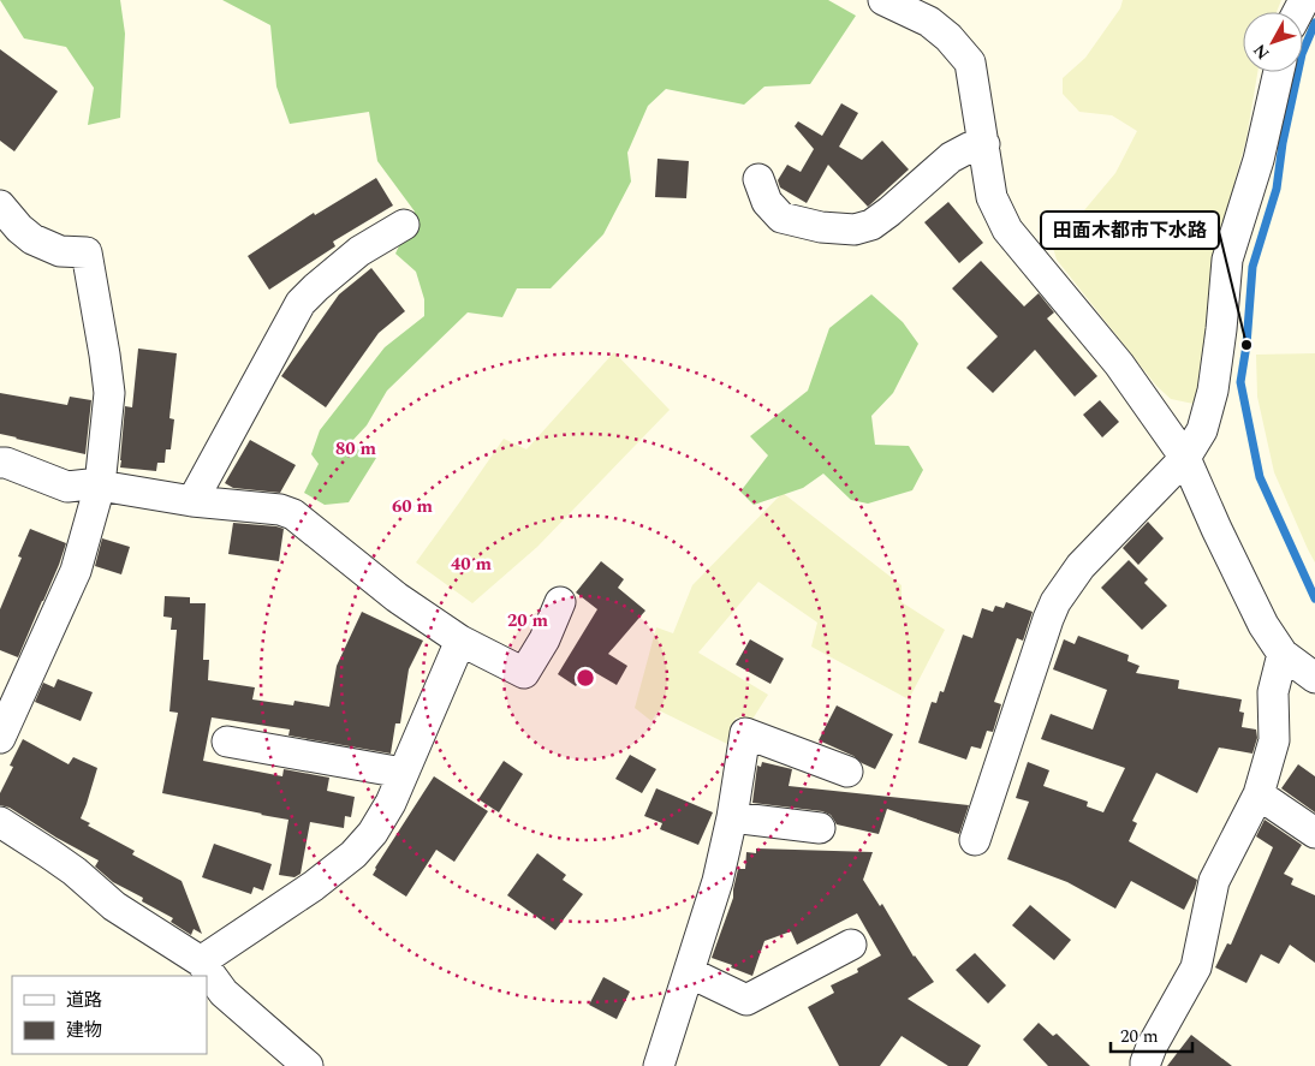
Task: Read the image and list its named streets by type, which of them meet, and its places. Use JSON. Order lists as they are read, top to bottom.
{
  "places": ["田面木都市下水路"],
  "legend": ["道路", "建物"],
  "scale_bar": "20 m",
  "north": "bottom left",
  "rings": [
    "80 m",
    "60 m",
    "40 m",
    "20 m"
  ]
}
